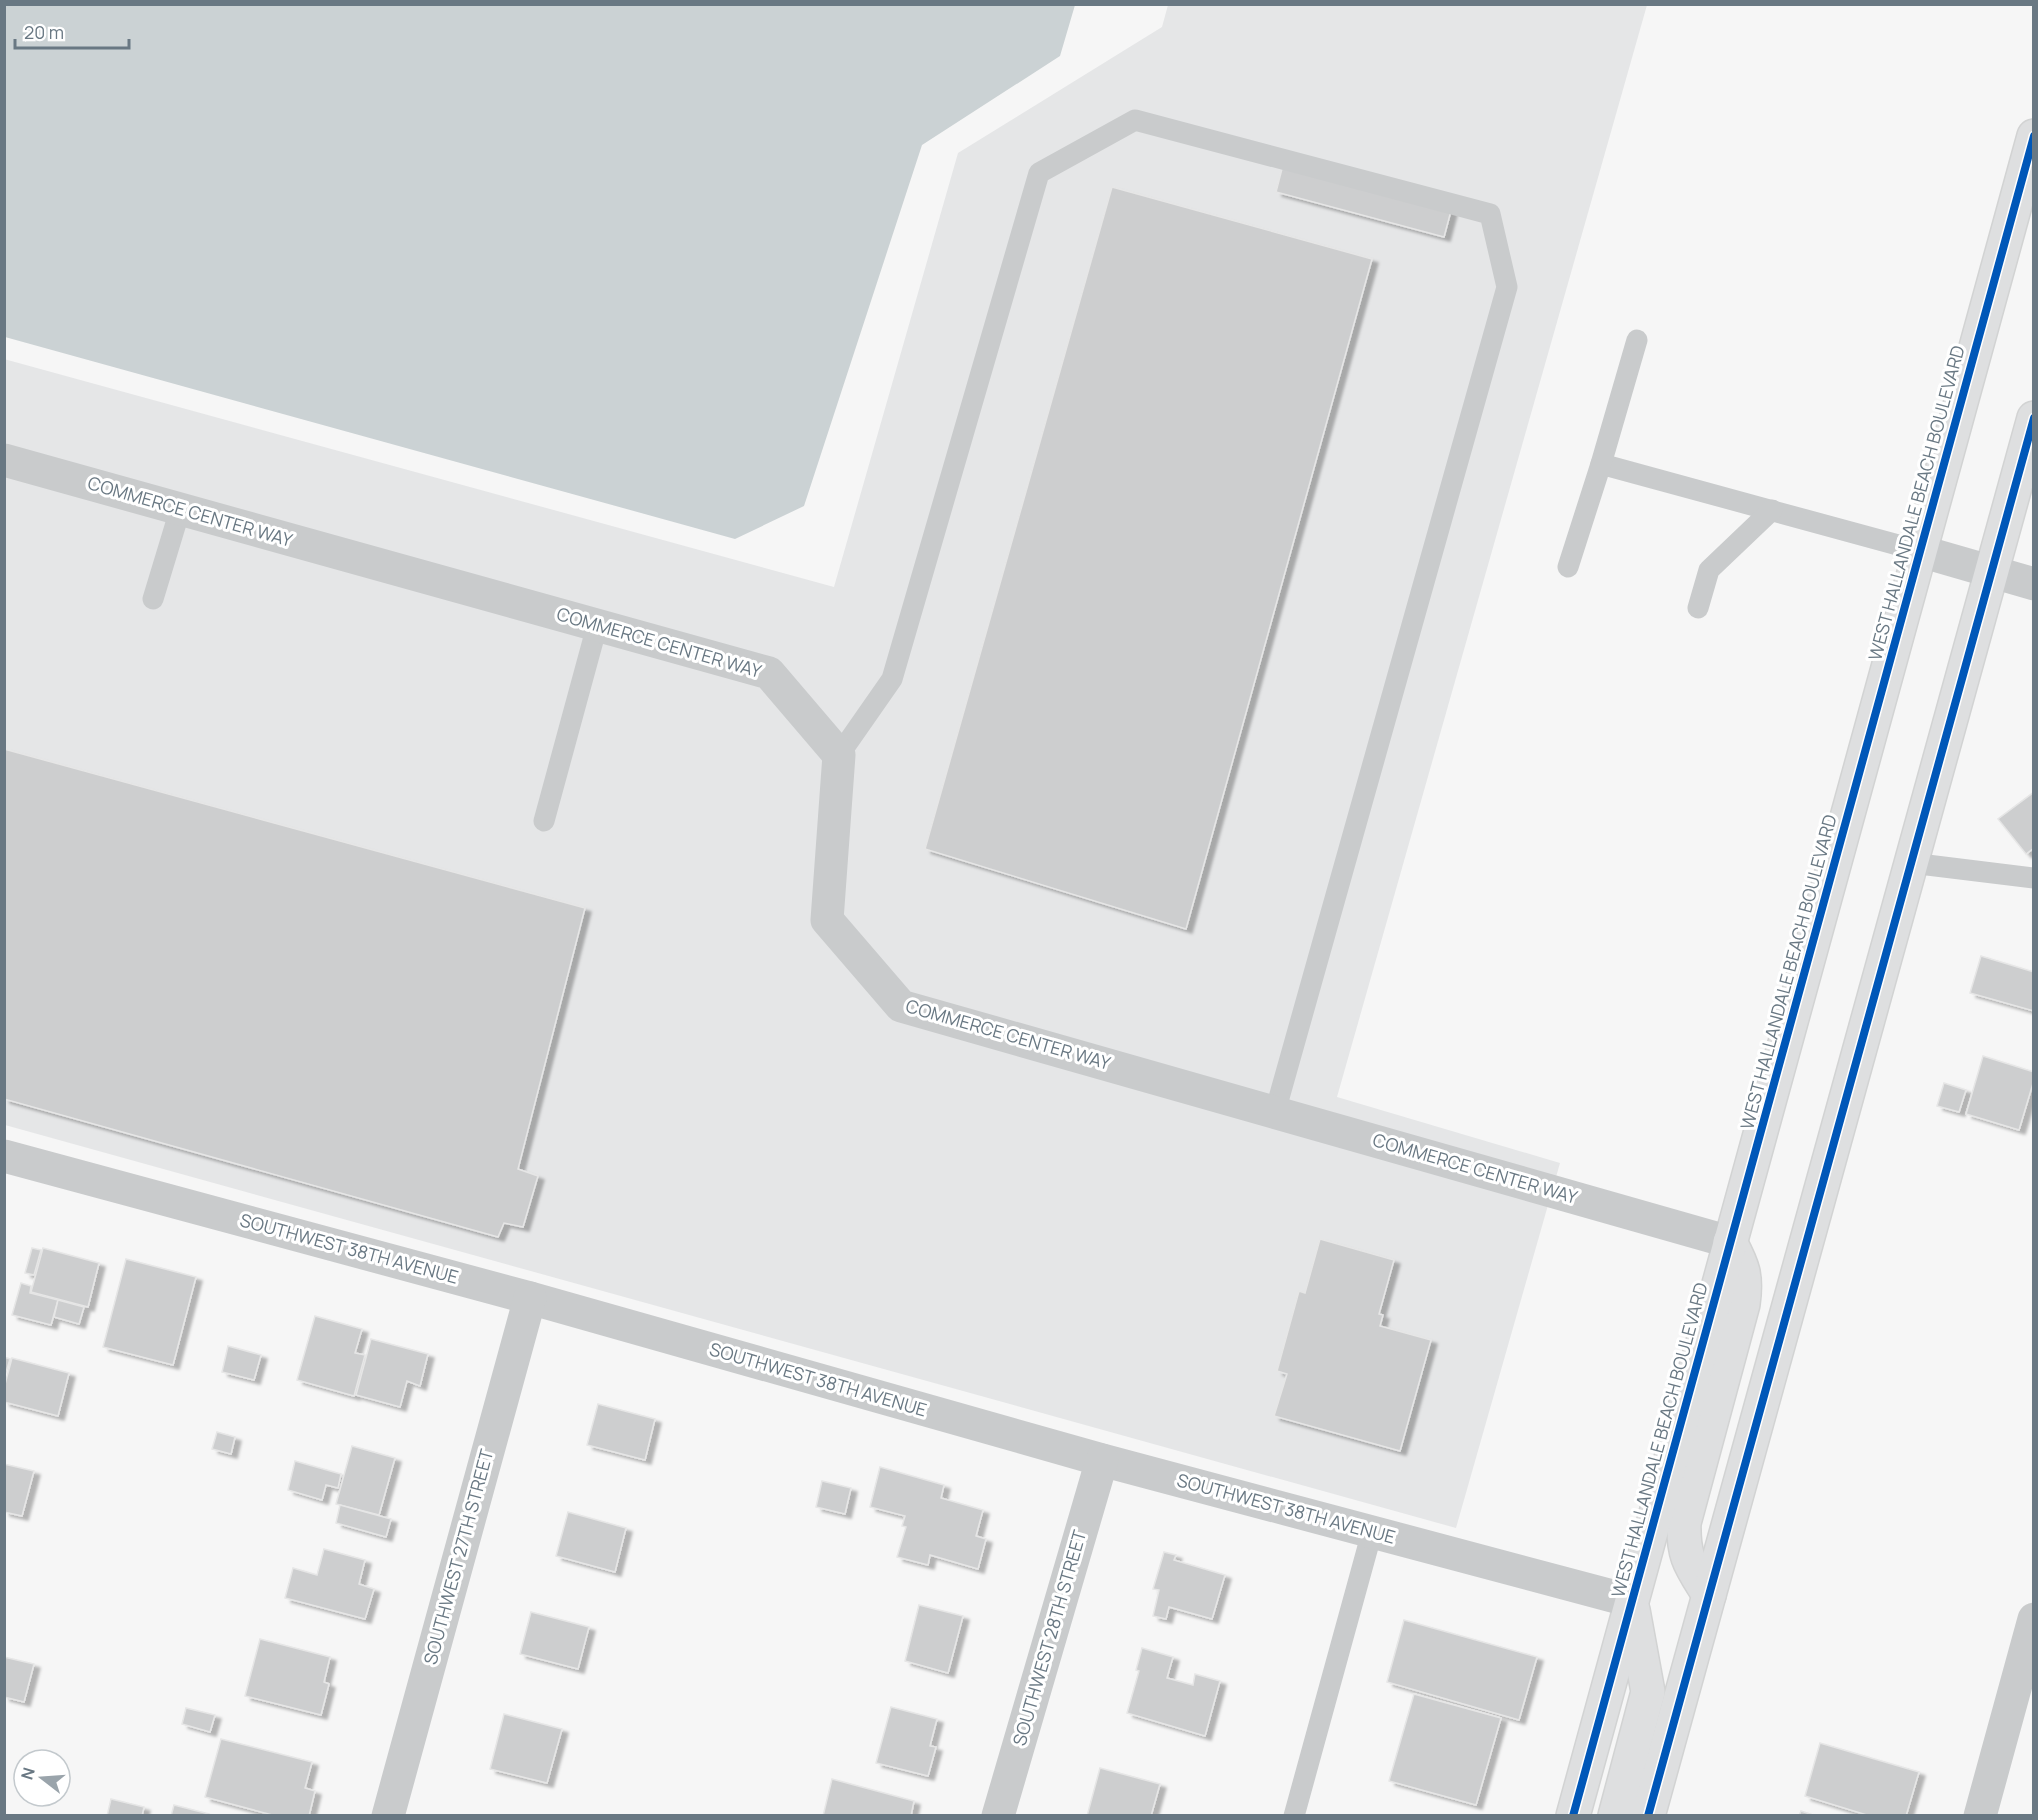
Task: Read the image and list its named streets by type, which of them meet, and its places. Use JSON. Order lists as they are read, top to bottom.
{
  "streets": {
    "main road": ["WEST HALLANDALE BEACH BOULEVARD"],
    "street": [
      "COMMERCE CENTER WAY",
      "SOUTHWEST 38TH AVENUE",
      "SOUTHWEST 27TH STREET",
      "SOUTHWEST 28TH STREET"
    ]
  },
  "crossings": [
    ["WEST HALLANDALE BEACH BOULEVARD", "COMMERCE CENTER WAY"],
    ["WEST HALLANDALE BEACH BOULEVARD", "SOUTHWEST 38TH AVENUE"],
    ["SOUTHWEST 38TH AVENUE", "SOUTHWEST 27TH STREET"],
    ["SOUTHWEST 38TH AVENUE", "SOUTHWEST 28TH STREET"]
  ],
  "scale_bar": "20 m",
  "north": "left"
}
